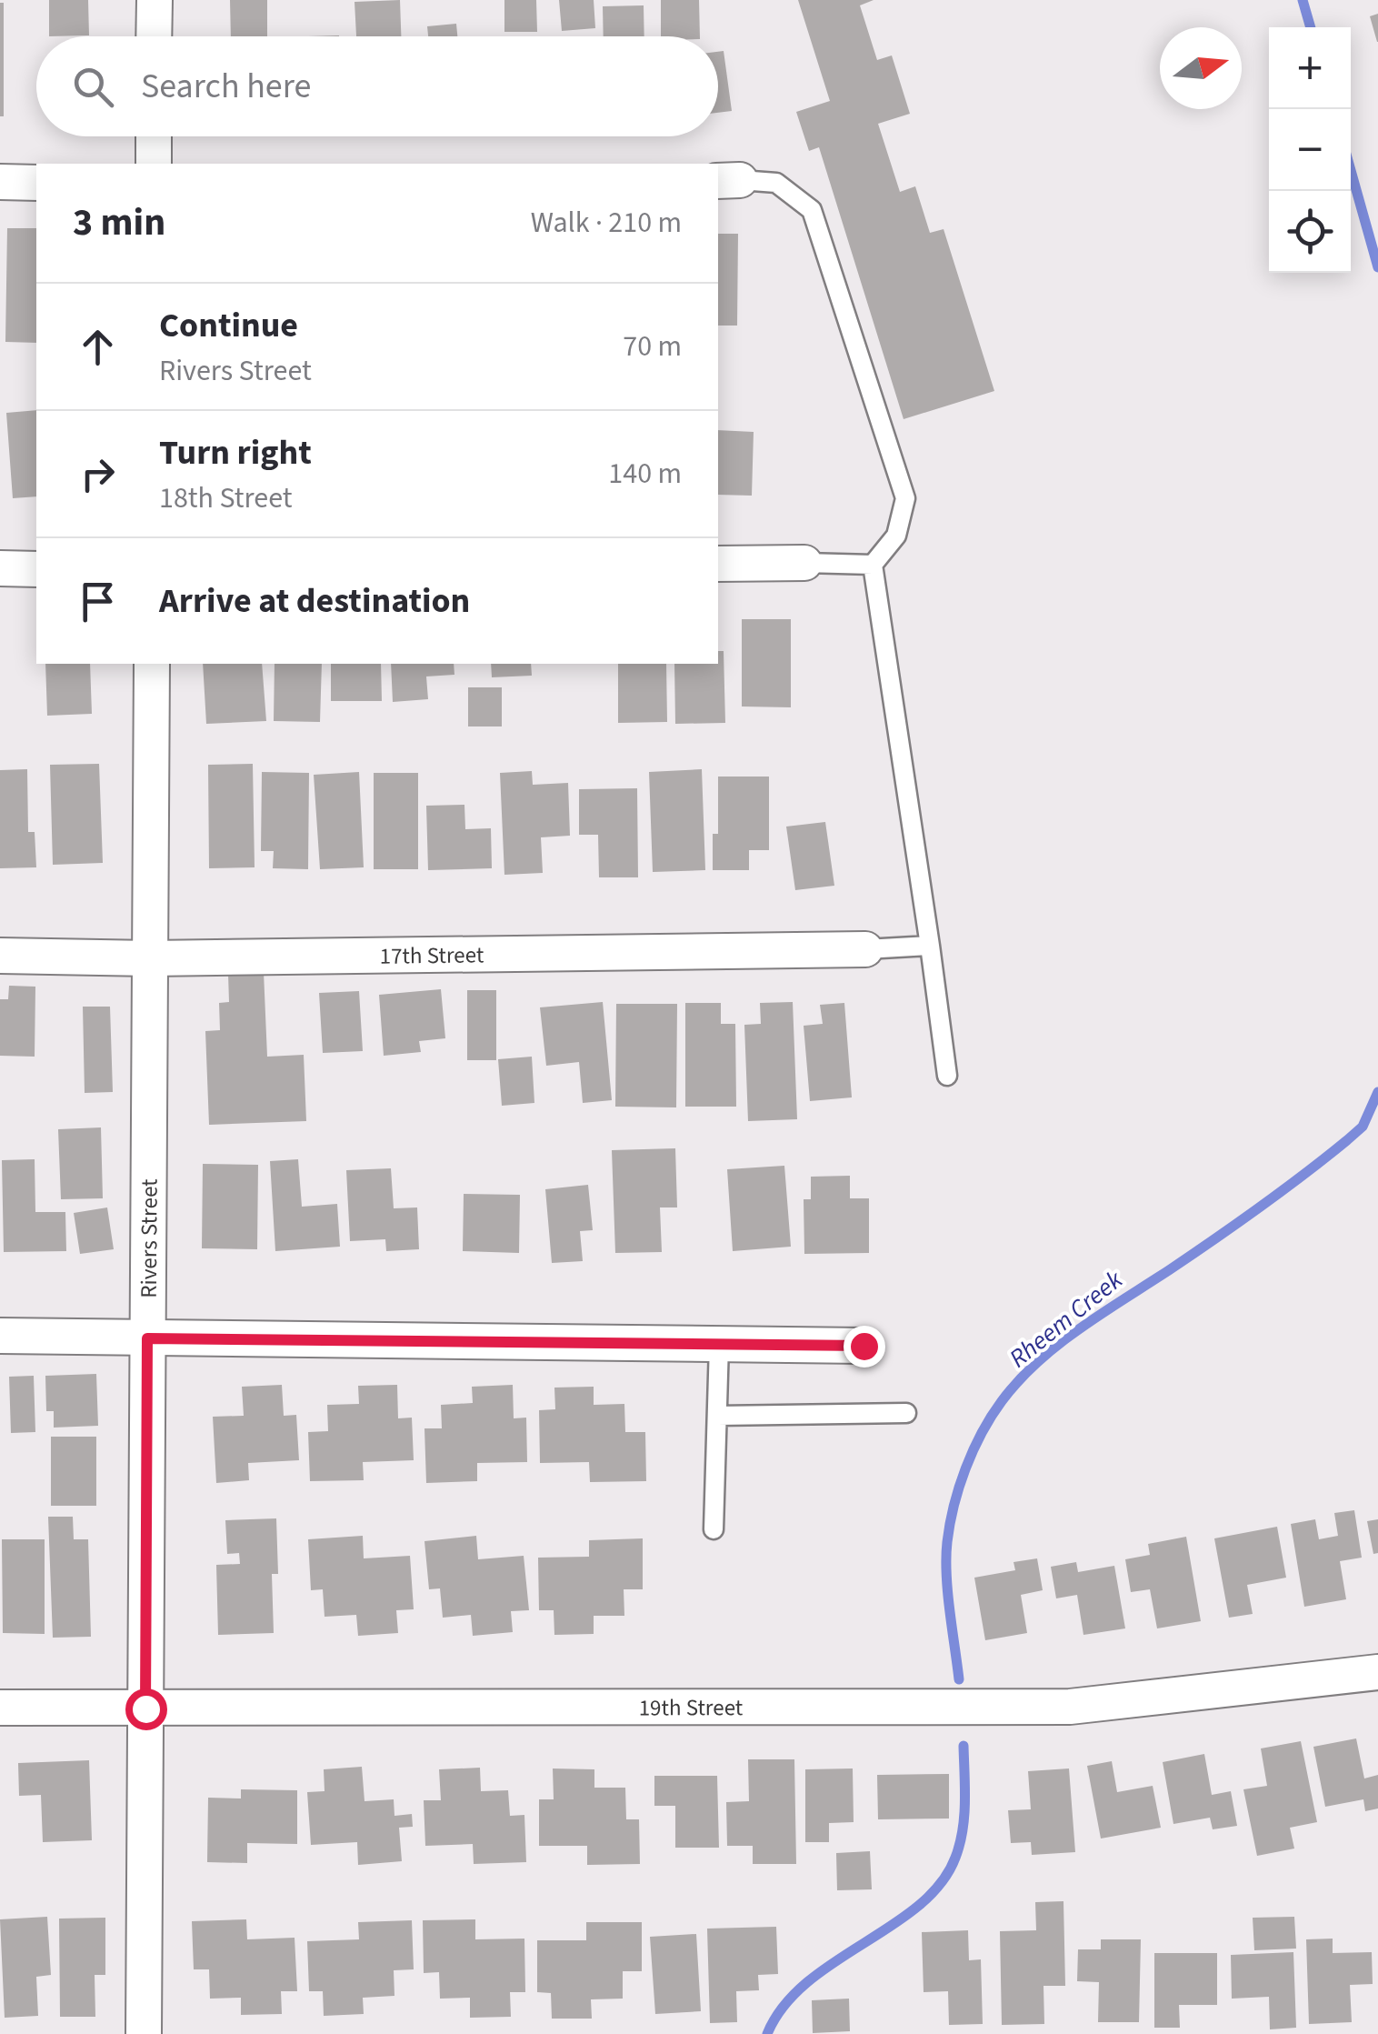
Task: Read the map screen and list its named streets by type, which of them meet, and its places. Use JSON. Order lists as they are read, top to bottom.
{
  "streets": {
    "street": ["17th Street", "Rivers Street", "19th Street"]
  },
  "crossings": [
    ["17th Street", "Rivers Street"],
    ["Rivers Street", "19th Street"]
  ],
  "water": ["Rheem Creek"],
  "north": "right",
  "page": {
    "map_buttons": ["+", "−"],
    "search": "Search here",
    "heading": ["3 min", "Walk · 210 m"],
    "list": [
      ["Continue", "Rivers Street", "70 m"],
      ["Turn right", "18th Street", "140 m"],
      "Arrive at destination"
    ]
  }
}
